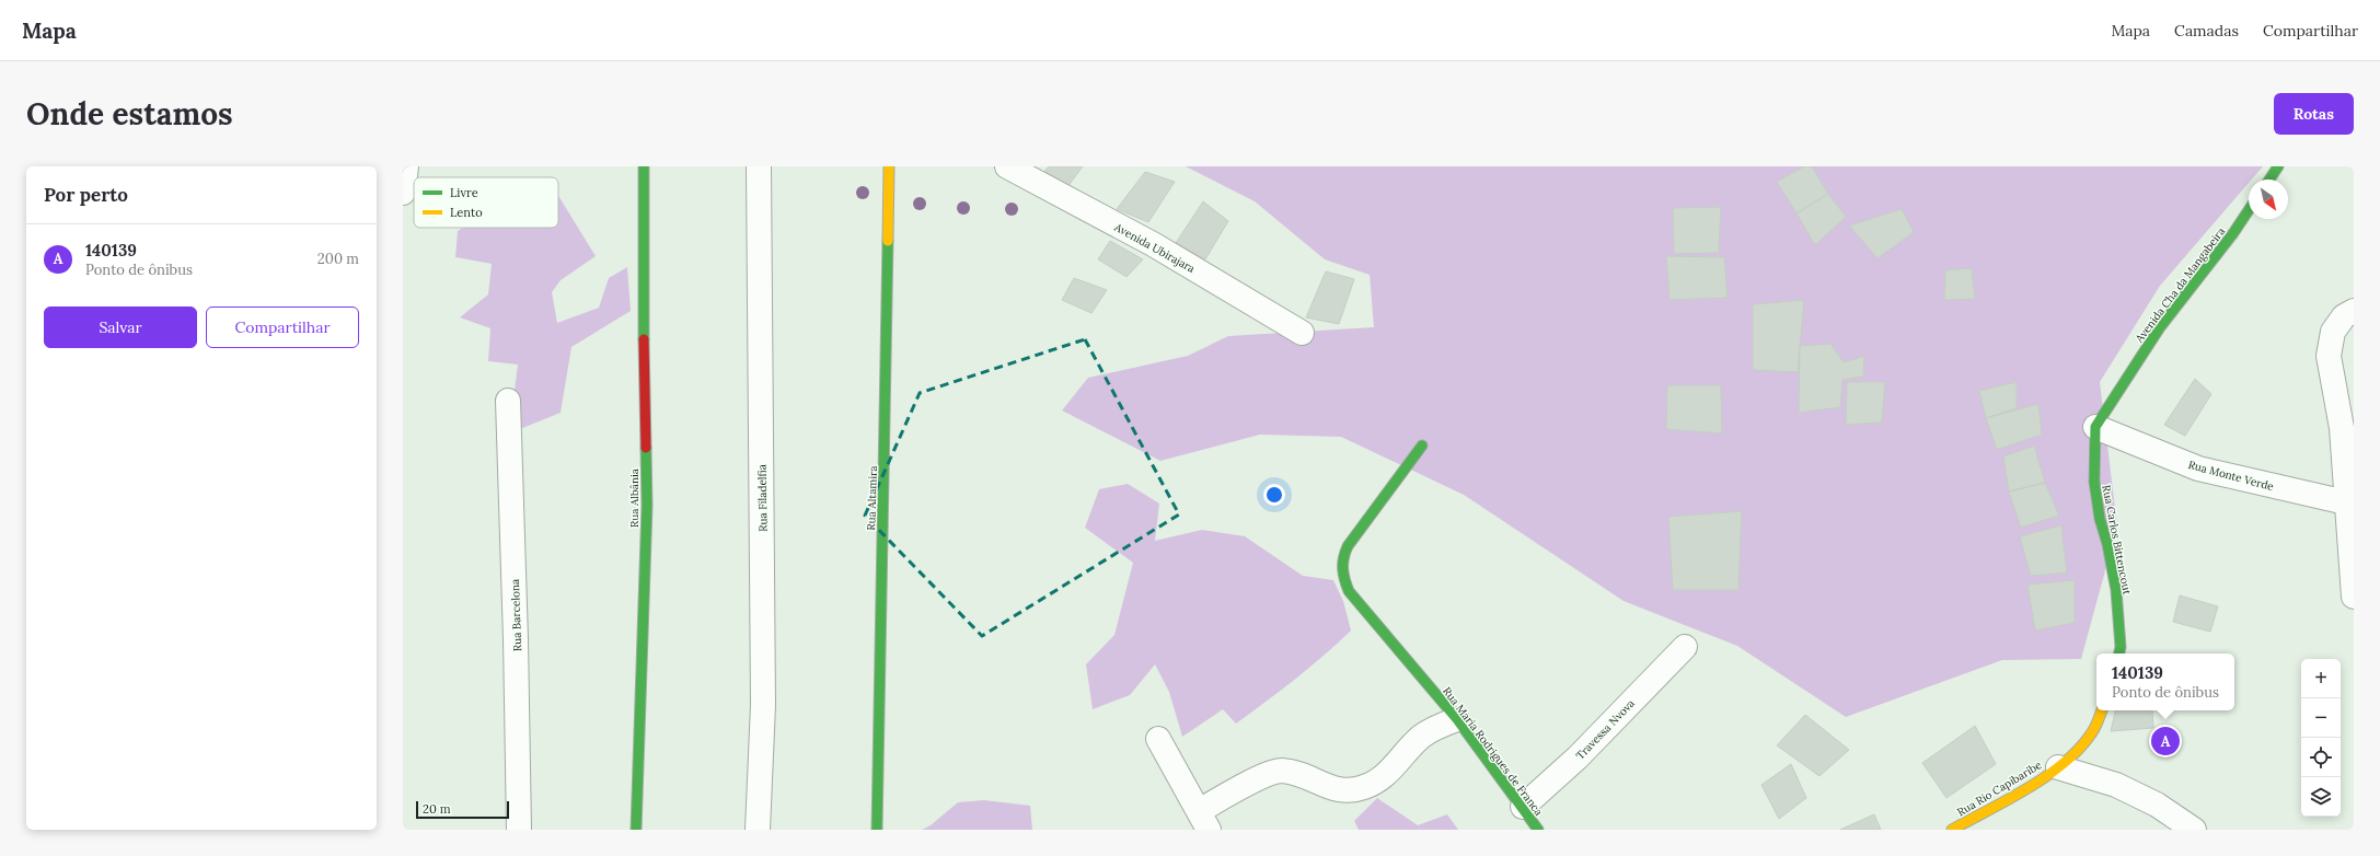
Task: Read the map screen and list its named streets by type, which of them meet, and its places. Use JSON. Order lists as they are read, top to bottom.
{
  "streets": {
    "street": [
      "Avenida Ubirajara",
      "Avenida Cha da Mangabeira",
      "Rua Monte Verde",
      "Rua Albânia",
      "Rua Filadelfia",
      "Rua Altamira",
      "Rua Carlos Bittencout",
      "Rua Barcelona",
      "Travessa Nvova",
      "Rua Maria Rodrigues de Franca",
      "Rua Rio Capibaribe"
    ]
  },
  "crossings": [
    ["Avenida Cha da Mangabeira", "Rua Monte Verde"],
    ["Avenida Cha da Mangabeira", "Rua Carlos Bittencout"],
    ["Rua Monte Verde", "Rua Carlos Bittencout"],
    ["Travessa Nvova", "Rua Maria Rodrigues de Franca"]
  ],
  "legend": ["Livre", "Lento"],
  "scale_bar": "20 m",
  "north": "bottom right",
  "page": {
    "header": "Mapa",
    "nav": ["Mapa", "Camadas", "Compartilhar"],
    "buttons": [
      "Rotas",
      ["Salvar", "Compartilhar"]
    ],
    "title": "Onde estamos",
    "heading": "Por perto",
    "list": [
      {
        "mark": "A",
        "name": "140139",
        "note": "Ponto de ônibus",
        "value": "200 m"
      }
    ],
    "popup": ["140139", "Ponto de ônibus"],
    "map_buttons": ["+", "−"],
    "pins": "A",
    "scale": "20 m"
  }
}
